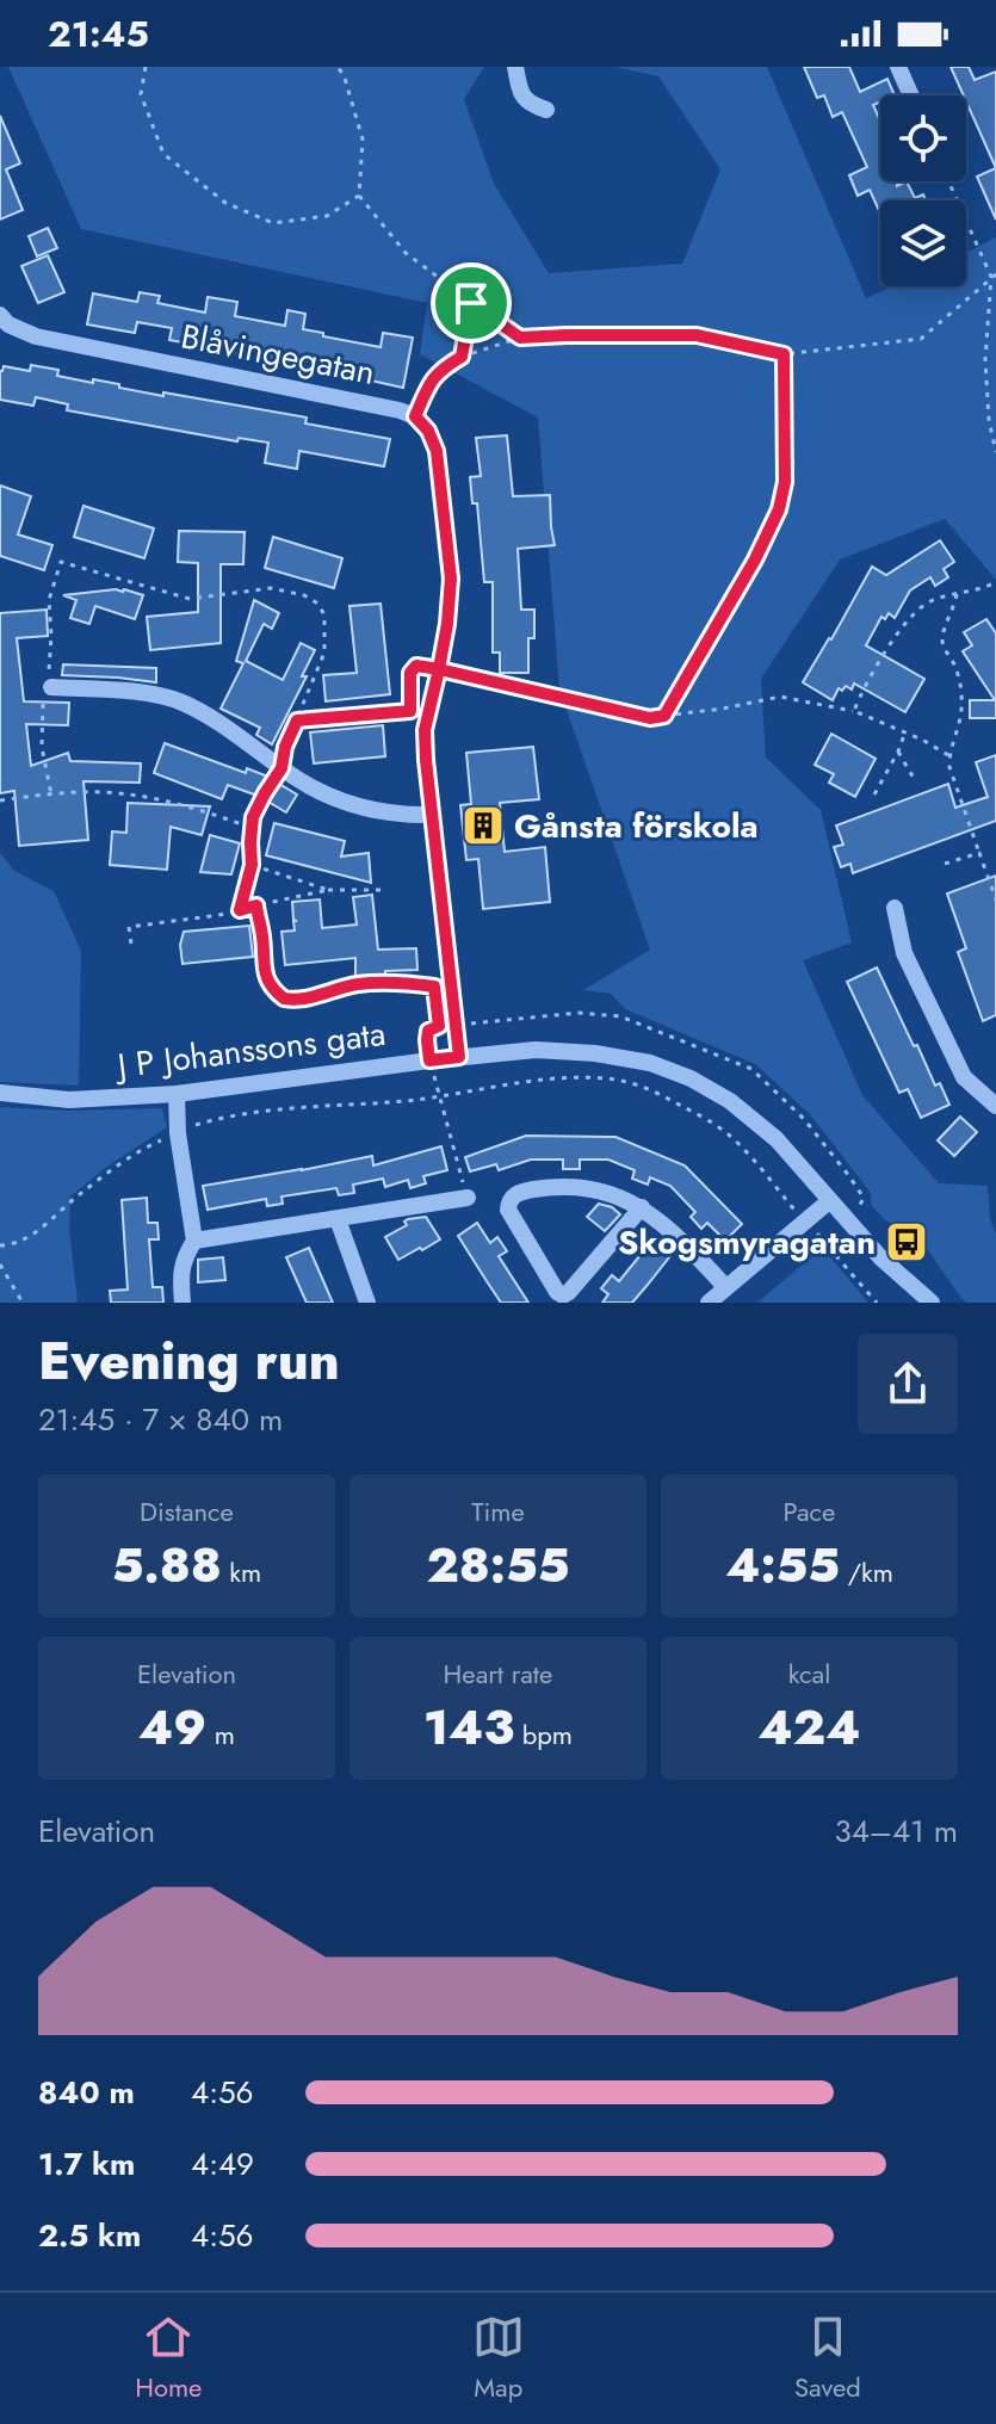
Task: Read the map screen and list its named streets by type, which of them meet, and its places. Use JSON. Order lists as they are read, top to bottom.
{
  "streets": {
    "street": ["Blåvingegatan", "J P Johanssons gata"]
  },
  "places": {
    "building": ["Gånsta förskola"],
    "bus stop": ["Skogsmyragatan"]
  },
  "page": {
    "status": "21:45",
    "heading": ["Evening run", "21:45 · 7 × 840 m"],
    "stats": [
      ["Distance", "5.88 km"],
      ["Time", "28:55"],
      ["Pace", "4:55 /km"],
      ["Elevation", "49 m"],
      ["Heart rate", "143 bpm"],
      ["kcal", "424"]
    ],
    "chart": ["Elevation", "34–41 m"],
    "list": [
      {
        "name": "840 m",
        "note": "4:56"
      },
      {
        "name": "1.7 km",
        "note": "4:49"
      },
      {
        "name": "2.5 km",
        "note": "4:56"
      }
    ],
    "tabs": ["Home", "Map", "Saved"]
  }
}
